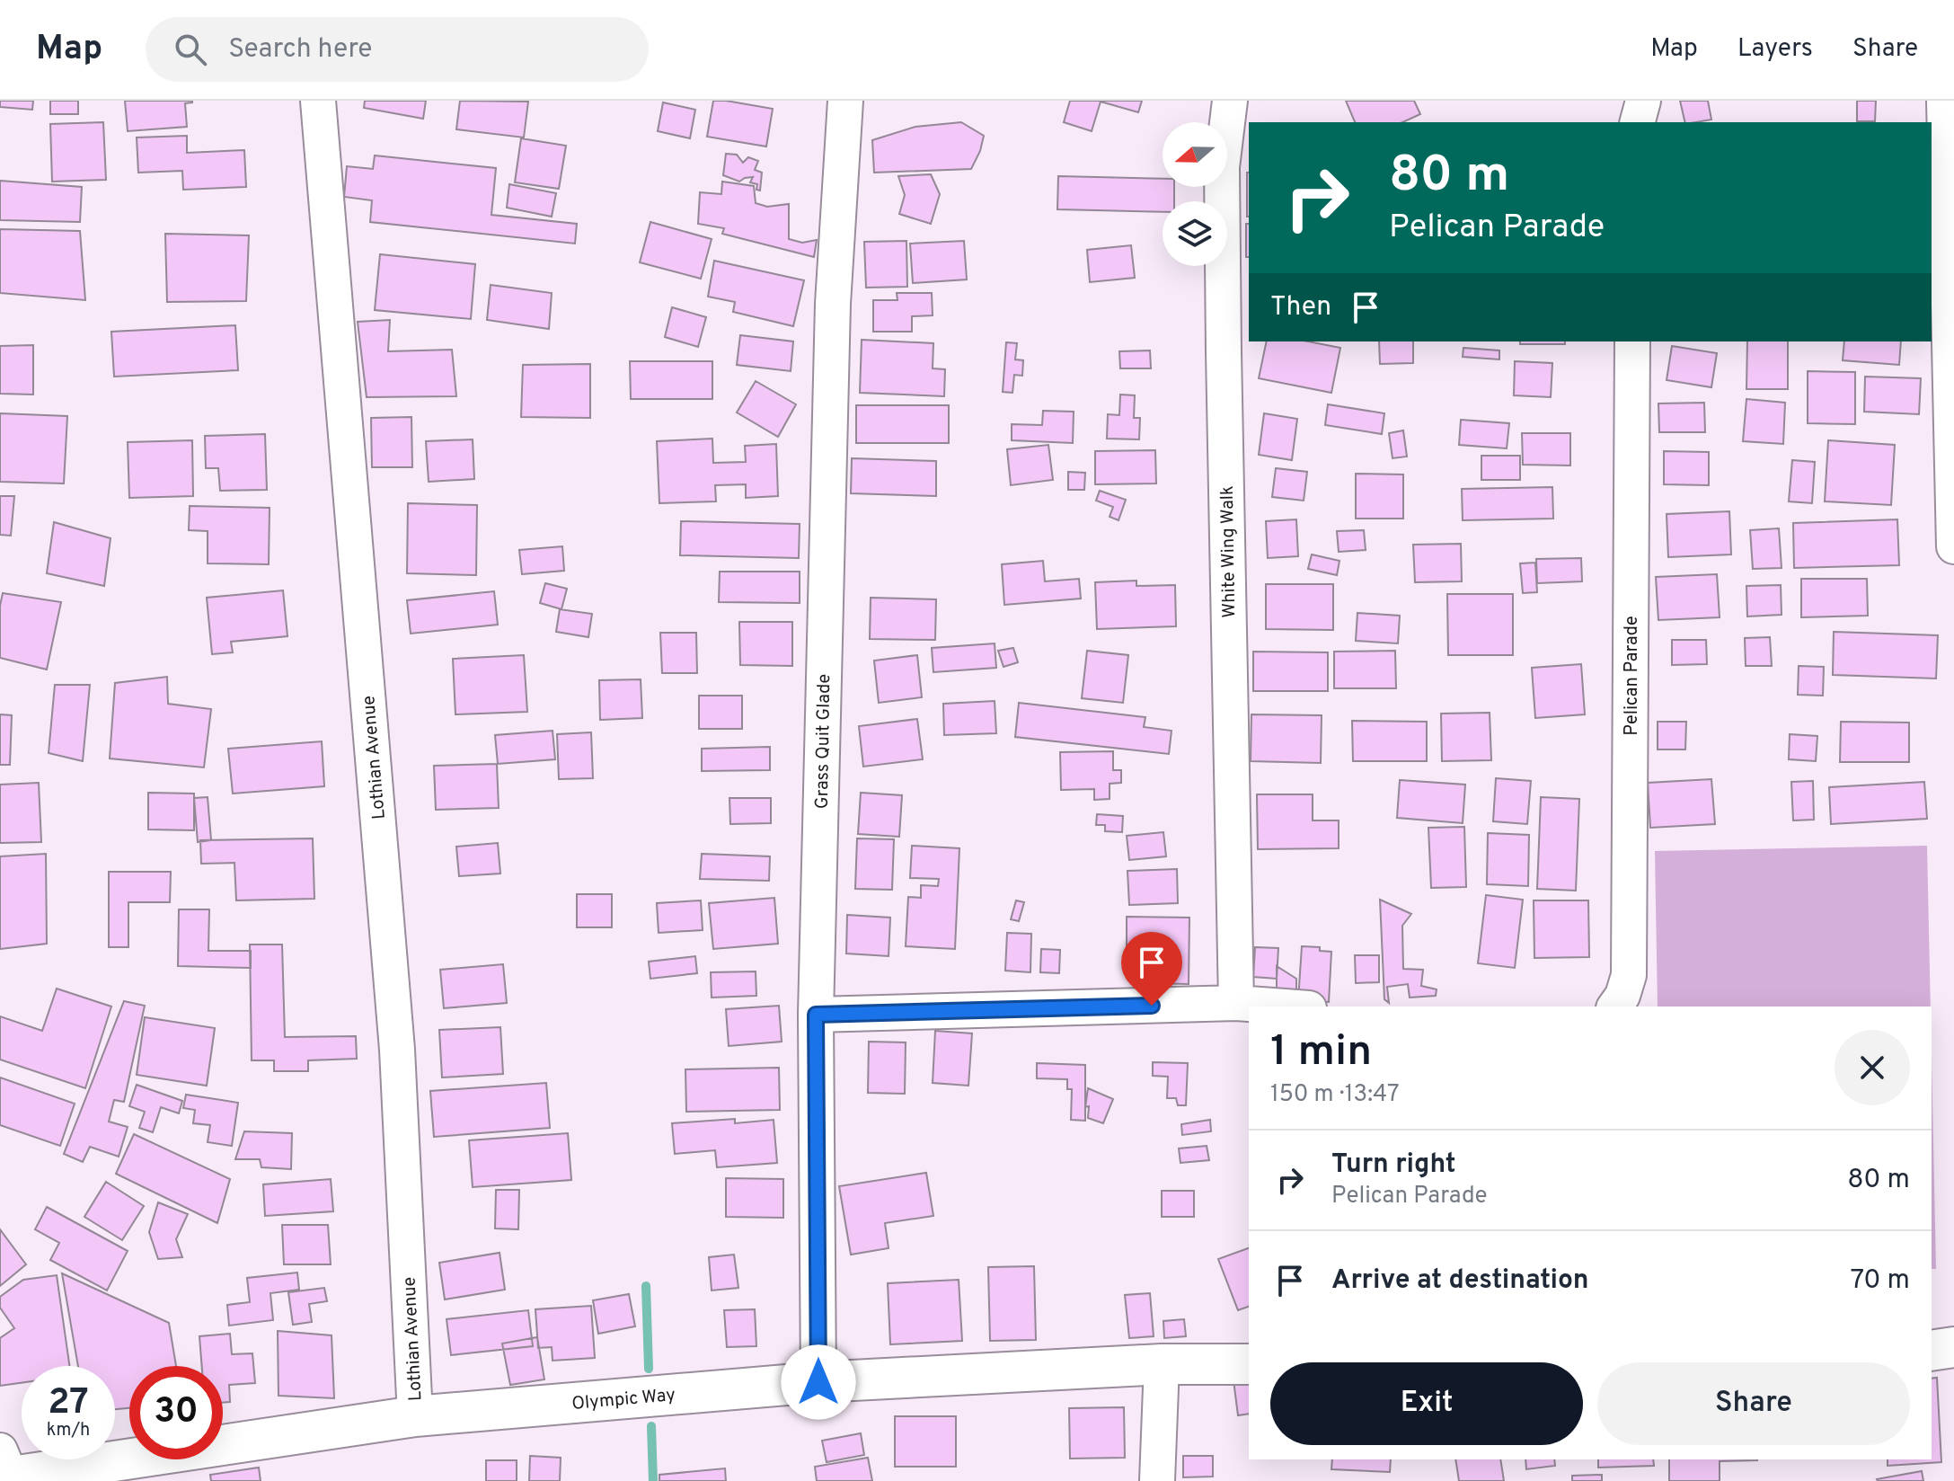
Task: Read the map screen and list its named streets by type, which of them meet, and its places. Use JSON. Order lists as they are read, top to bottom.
{
  "streets": {
    "street": [
      "White Wing Walk",
      "Pelican Parade",
      "Grass Quit Glade",
      "Lothian Avenue",
      "Olympic Way"
    ]
  },
  "crossings": [
    ["Grass Quit Glade", "Olympic Way"],
    ["Lothian Avenue", "Olympic Way"]
  ],
  "north": "left",
  "page": {
    "header": "Map",
    "search": "Search here",
    "nav": ["Map", "Layers", "Share"],
    "turn": ["80 m", "Pelican Parade"],
    "then": "Then",
    "heading": ["1 min", "150 m · 13:47"],
    "list": [
      {
        "name": "Turn right",
        "note": "Pelican Parade",
        "value": "80 m"
      },
      {
        "name": "Arrive at destination",
        "value": "70 m"
      }
    ],
    "buttons": ["Exit", "Share"],
    "speed": "27 km/h",
    "limit": "30"
  }
}
